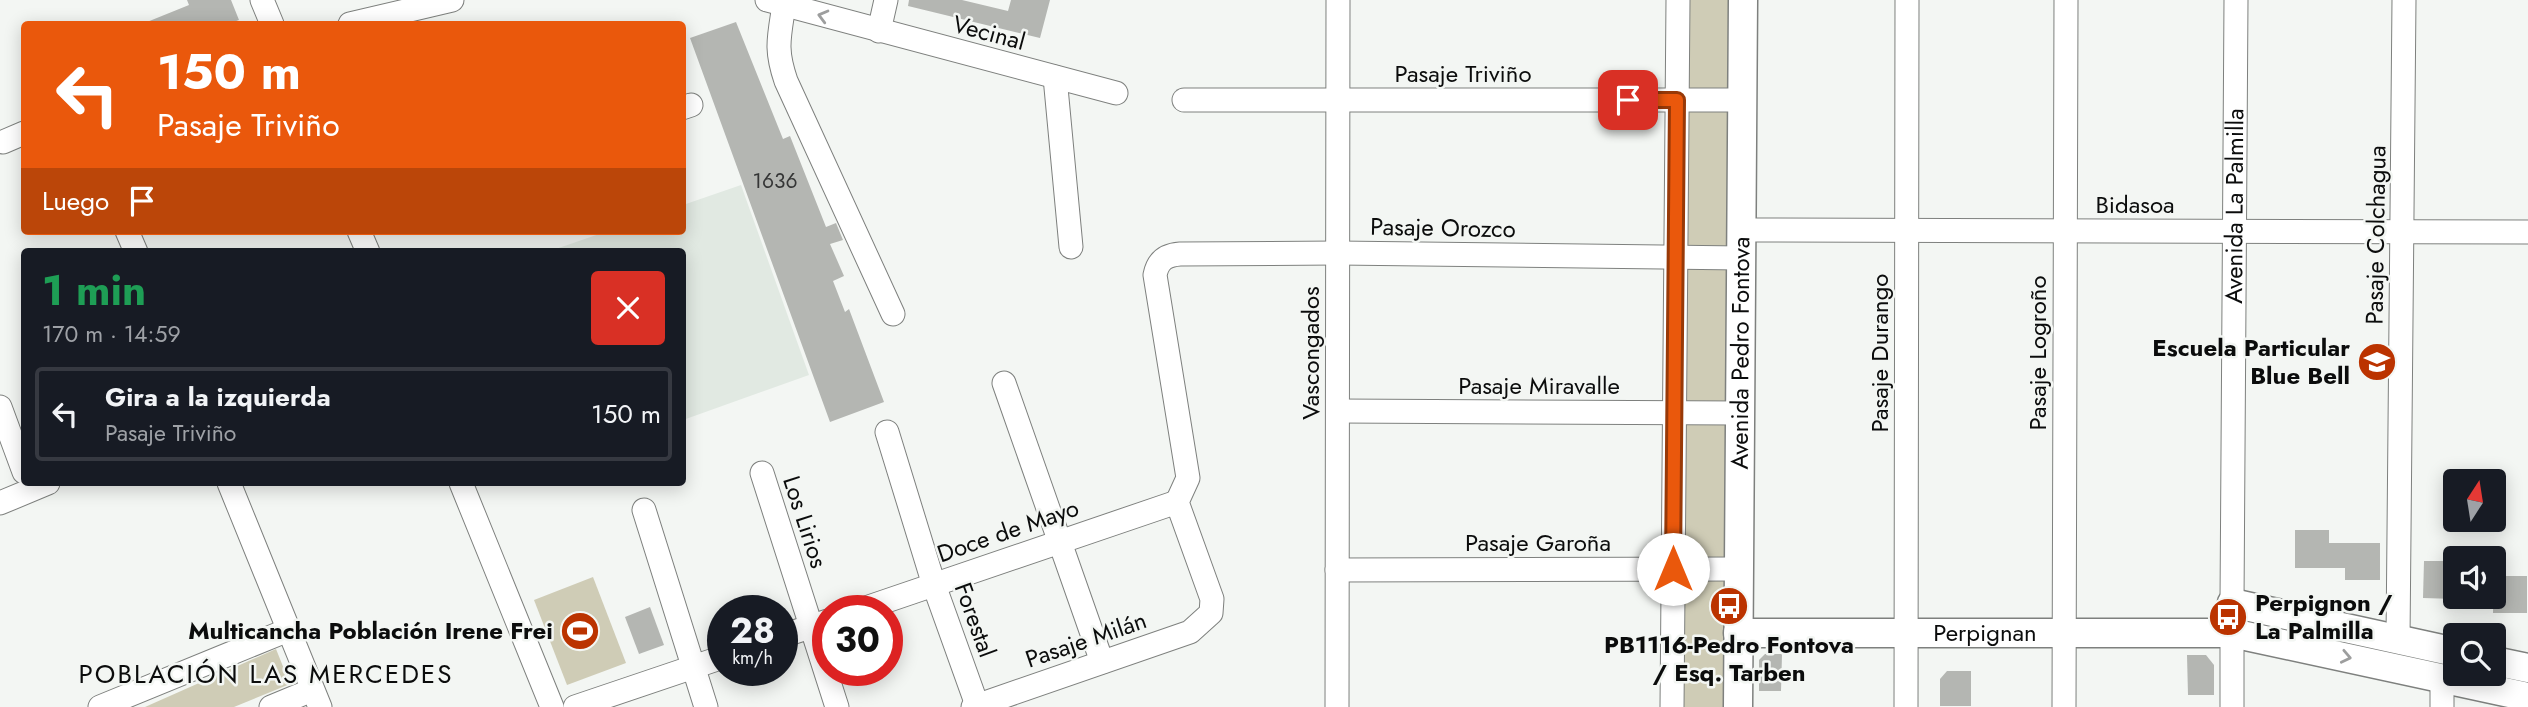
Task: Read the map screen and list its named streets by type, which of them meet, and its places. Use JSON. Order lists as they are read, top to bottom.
{
  "streets": {
    "main road": ["Avenida La Palmilla", "Avenida Pedro Fontova", "Perpignan"],
    "street": [
      "Vecinal",
      "Pasaje Triviño",
      "Bidasoa",
      "Pasaje Orozco",
      "Pasaje Colchagua",
      "Vascongados",
      "Pasaje Durango",
      "Pasaje Logroño",
      "Pasaje Miravalle",
      "Los Lirios",
      "Doce de Mayo",
      "Pasaje Garoña",
      "Forestal",
      "Pasaje Milán"
    ]
  },
  "crossings": [
    ["Pasaje Triviño", "Vascongados"],
    ["Pasaje Triviño", "Avenida Pedro Fontova"],
    ["Bidasoa", "Avenida La Palmilla"],
    ["Bidasoa", "Pasaje Orozco"],
    ["Bidasoa", "Pasaje Colchagua"],
    ["Bidasoa", "Avenida Pedro Fontova"],
    ["Bidasoa", "Pasaje Durango"],
    ["Bidasoa", "Pasaje Logroño"],
    ["Avenida La Palmilla", "Perpignan"],
    ["Pasaje Orozco", "Vascongados"],
    ["Pasaje Orozco", "Avenida Pedro Fontova"],
    ["Pasaje Orozco", "Doce de Mayo"],
    ["Pasaje Orozco", "Pasaje Milán"],
    ["Vascongados", "Pasaje Miravalle"],
    ["Vascongados", "Pasaje Garoña"],
    ["Avenida Pedro Fontova", "Pasaje Miravalle"],
    ["Avenida Pedro Fontova", "Pasaje Garoña"],
    ["Avenida Pedro Fontova", "Perpignan"],
    ["Pasaje Durango", "Perpignan"],
    ["Pasaje Logroño", "Perpignan"],
    ["Doce de Mayo", "Forestal"],
    ["Doce de Mayo", "Pasaje Milán"],
    ["Forestal", "Pasaje Milán"]
  ],
  "districts": ["POBLACIÓN LAS MERCEDES"],
  "places": {
    "school or university": ["Escuela Particular Blue Bell"],
    "bus stop": ["PB1116-Pedro Fontova / Esq. Tarben", "Perpignon / La Palmilla"],
    "sports": ["Multicancha Población Irene Frei"]
  },
  "house_numbers": ["1636"],
  "north": "top",
  "page": {
    "turn": ["150 m", "Pasaje Triviño"],
    "then": "Luego",
    "heading": ["1 min", "170 m · 14:59"],
    "list": [
      {
        "name": "Gira a la izquierda",
        "note": "Pasaje Triviño",
        "value": "150 m"
      }
    ],
    "speed": "28 km/h",
    "limit": "30"
  }
}
